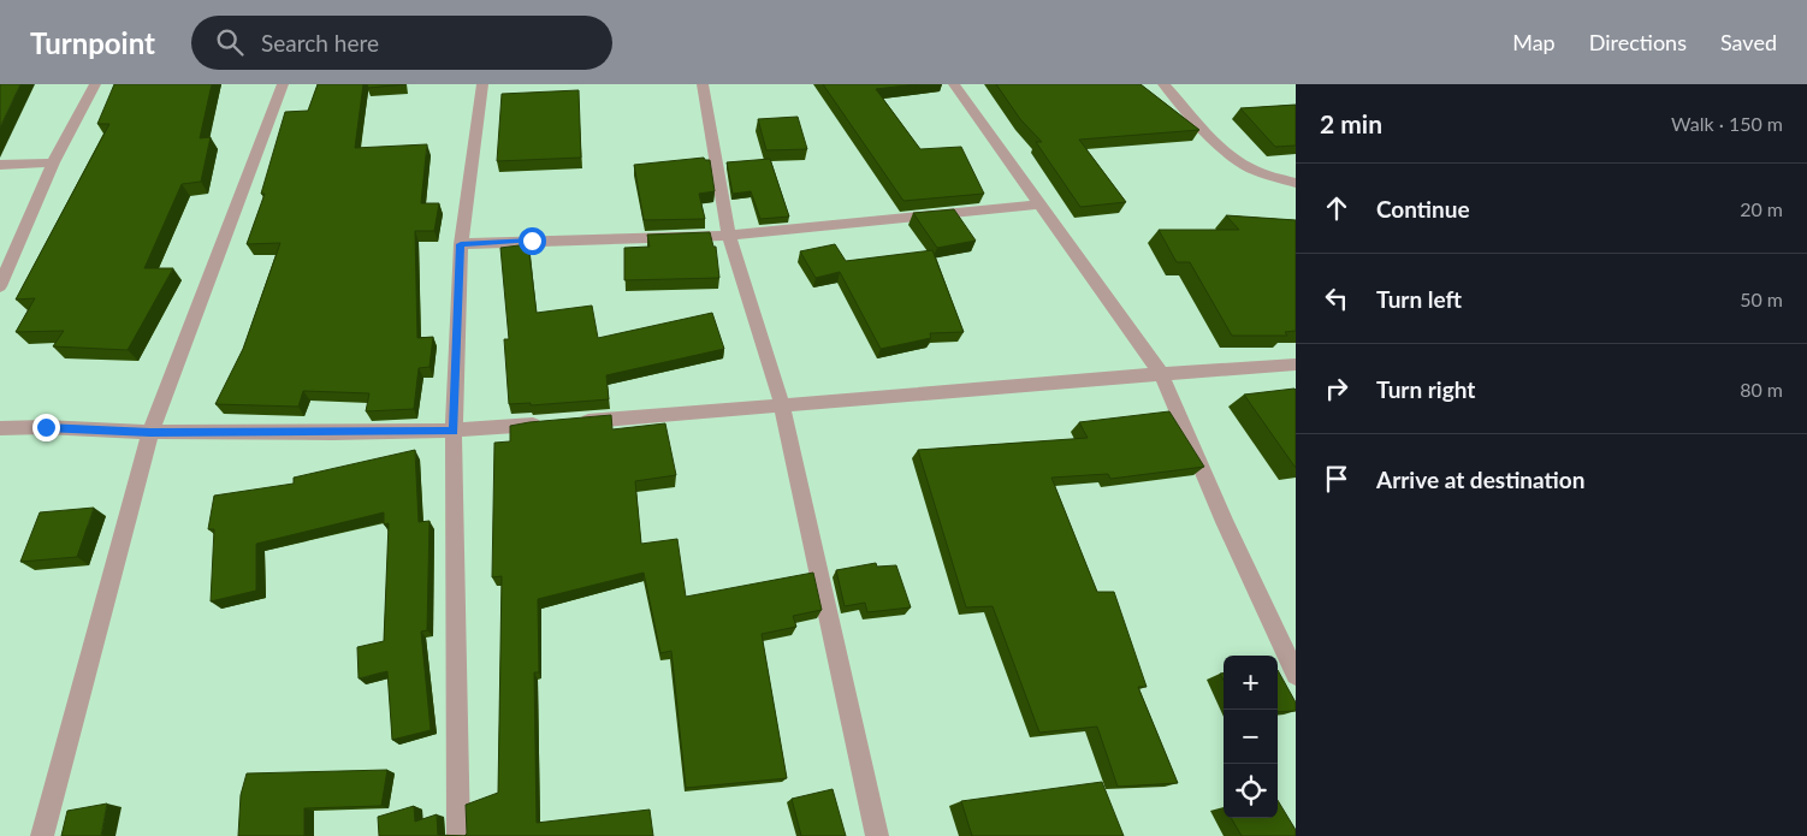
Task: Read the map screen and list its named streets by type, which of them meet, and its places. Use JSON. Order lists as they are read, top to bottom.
{
  "page": {
    "header": "Turnpoint",
    "search": "Search here",
    "nav": ["Map", "Directions", "Saved"],
    "heading": ["2 min", "Walk · 150 m"],
    "list": [
      ["Continue", "20 m"],
      ["Turn left", "50 m"],
      ["Turn right", "80 m"],
      "Arrive at destination"
    ],
    "map_buttons": ["+", "−"]
  }
}
